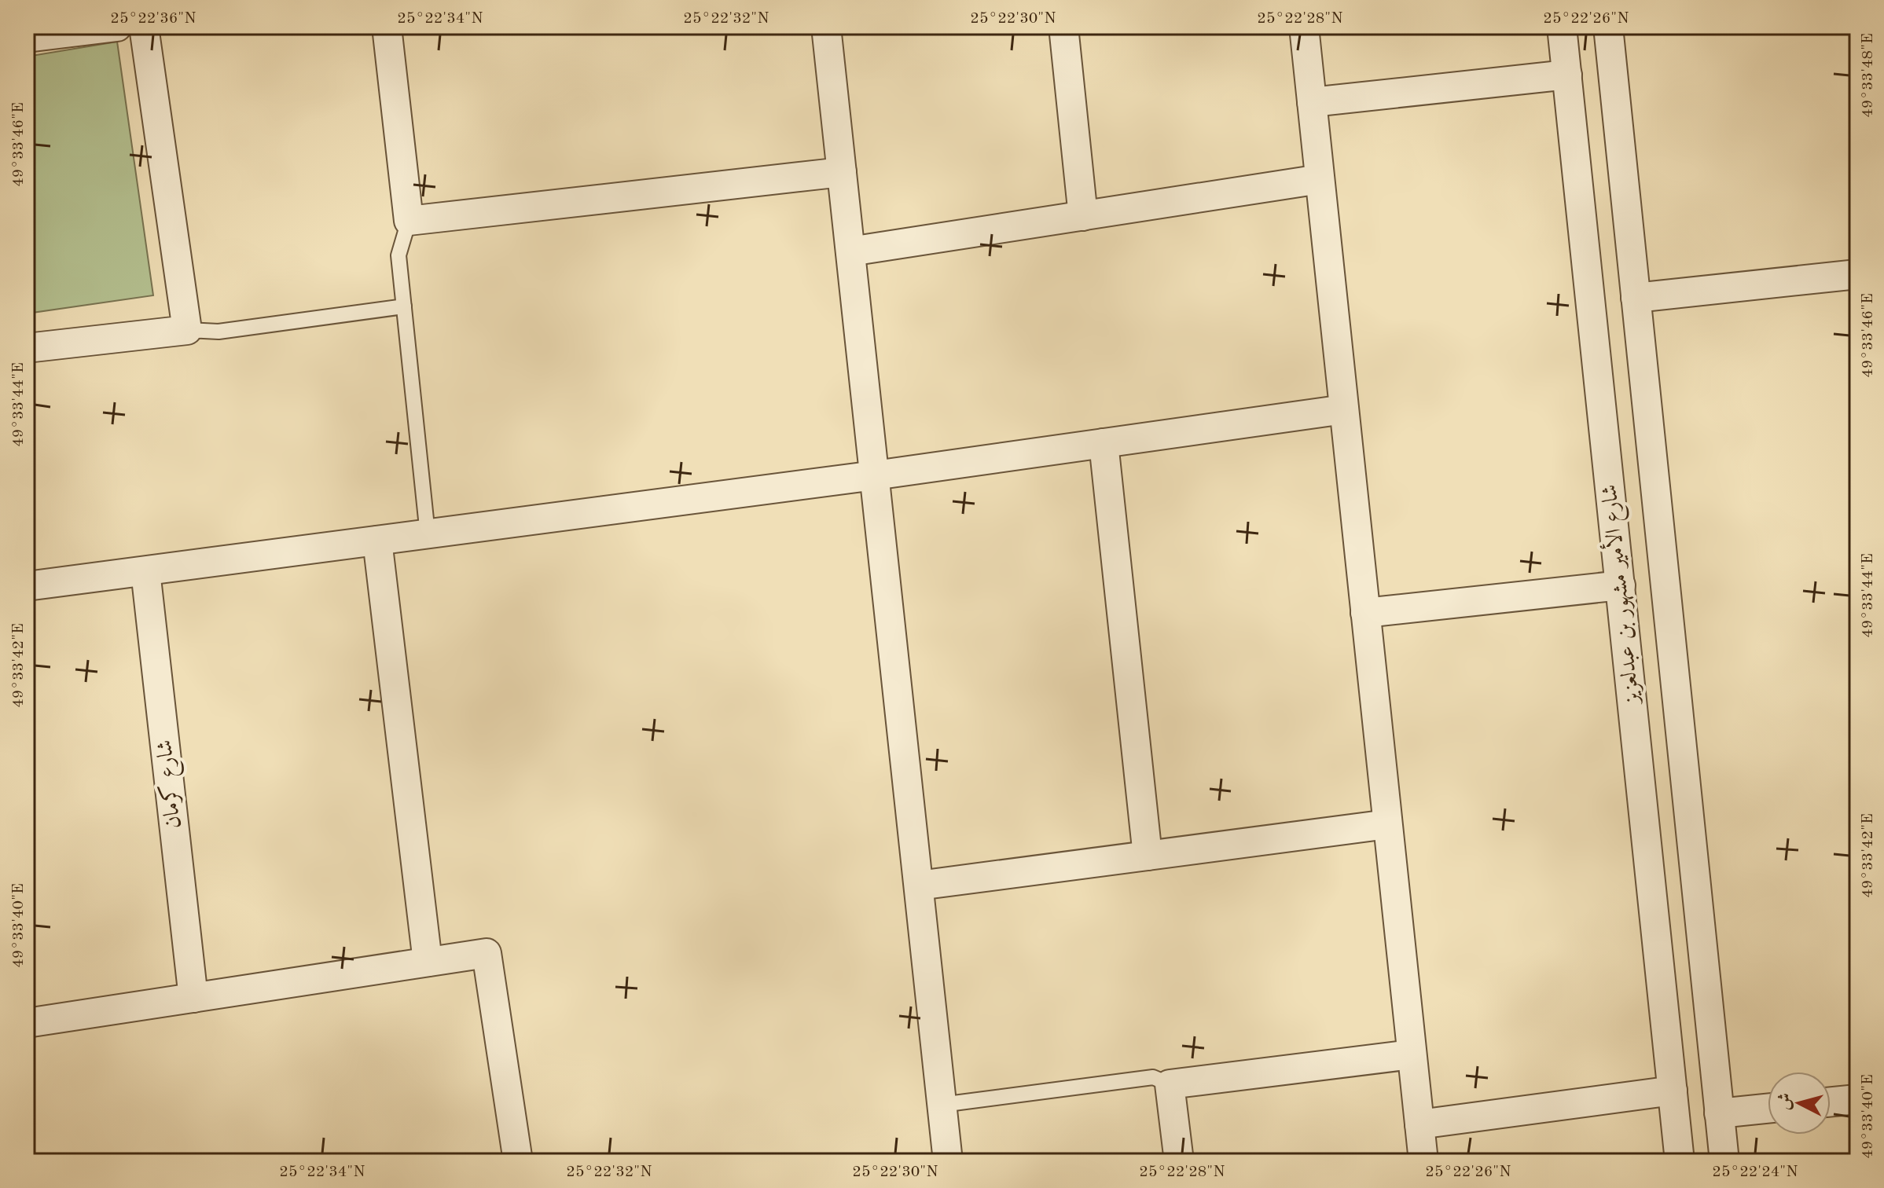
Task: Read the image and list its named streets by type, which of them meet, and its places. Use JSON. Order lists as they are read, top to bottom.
{
  "streets": {
    "street": ["شارع الأمير مشهور بن عبدلعزيز", "شارع كرمان"]
  },
  "north": "left",
  "coordinates": [
    "25°22'36\"N",
    "25°22'34\"N",
    "25°22'32\"N",
    "25°22'30\"N",
    "25°22'28\"N",
    "25°22'26\"N",
    "49°33'48\"E",
    "49°33'46\"E",
    "49°33'44\"E",
    "49°33'42\"E",
    "49°33'40\"E",
    "25°22'24\"N"
  ]
}
